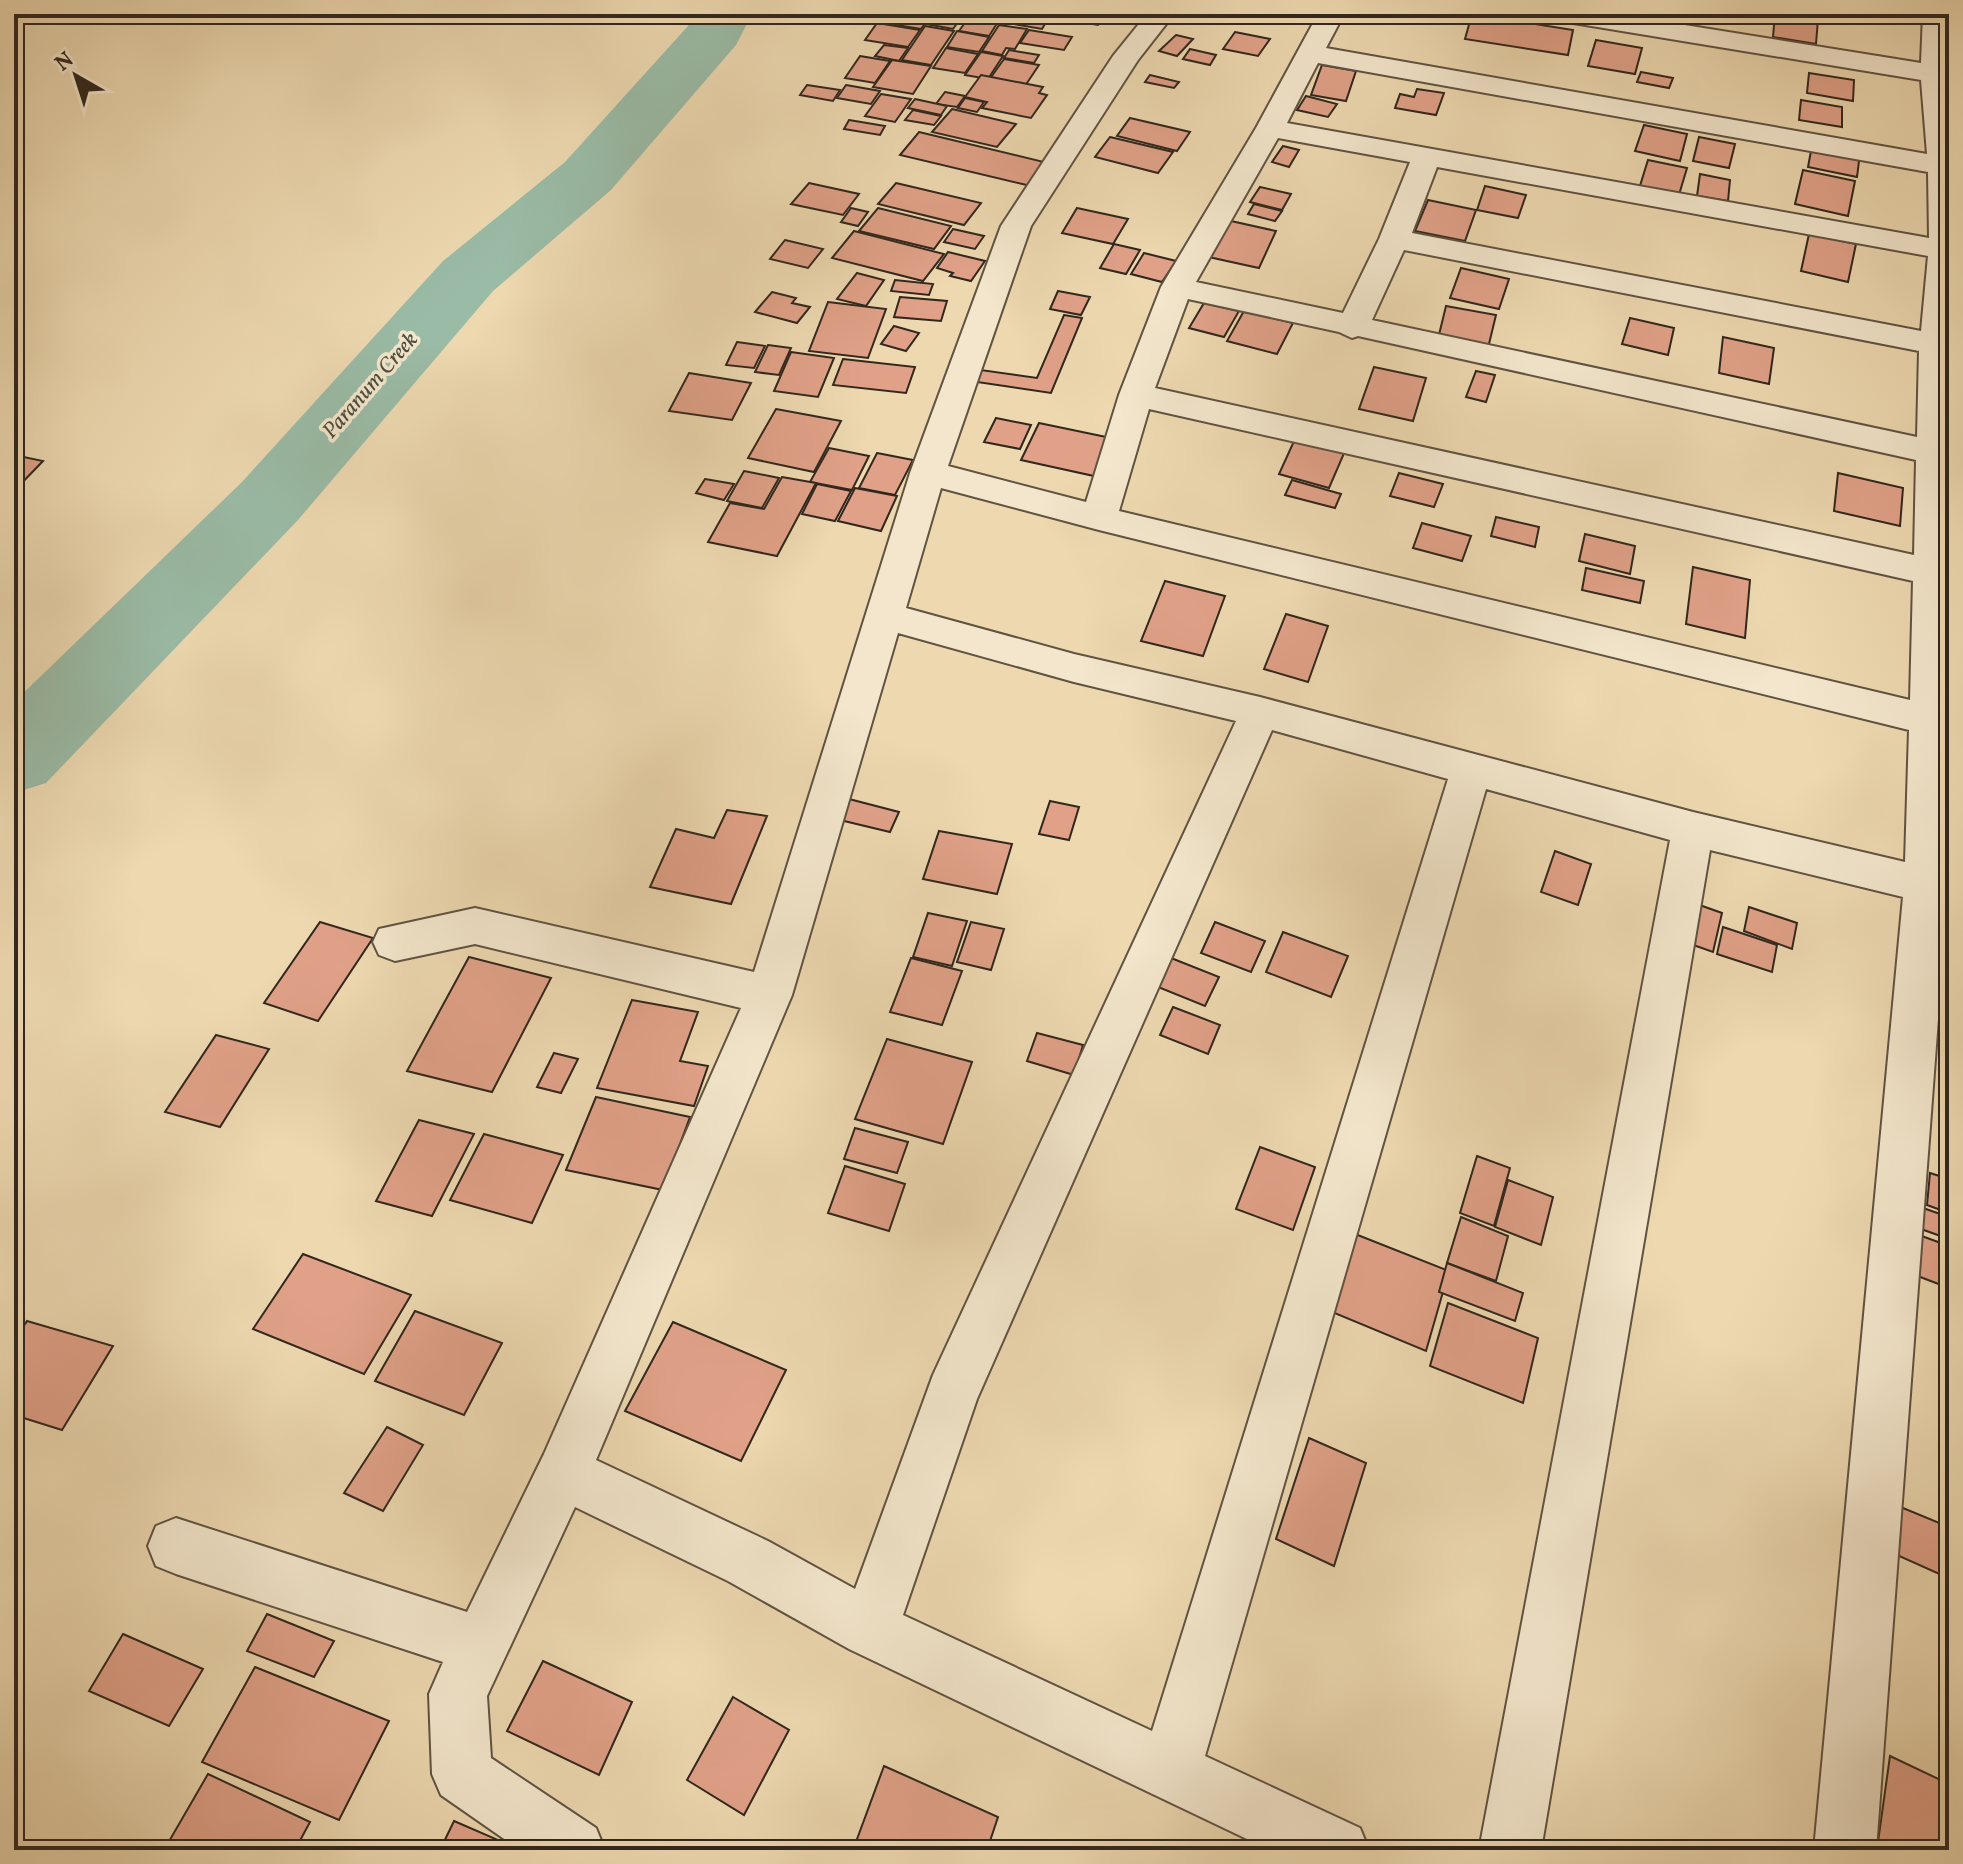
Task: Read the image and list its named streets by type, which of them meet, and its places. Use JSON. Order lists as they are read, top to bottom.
{
  "water": ["Paranum Creek"],
  "north": "top left"
}
